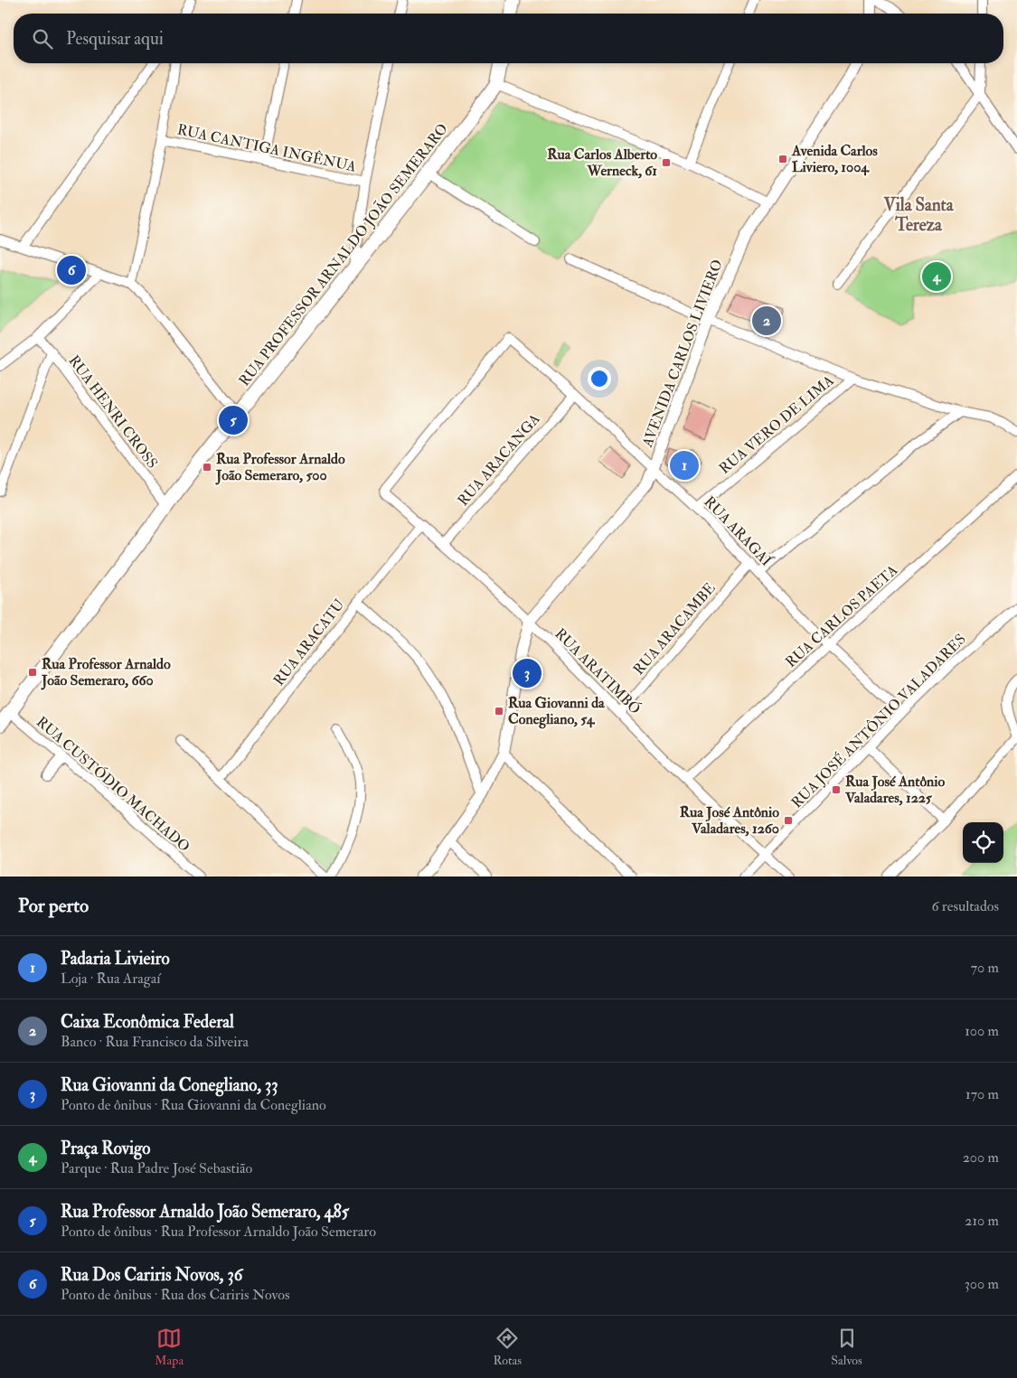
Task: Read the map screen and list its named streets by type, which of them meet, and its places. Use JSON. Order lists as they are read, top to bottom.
{
  "streets": {
    "main road": ["RUA PROFESSOR ARNALDO JOÃO SEMERARO"],
    "street": [
      "RUA CANTIGA INGÊNUA",
      "AVENIDA CARLOS LIVIERO",
      "RUA HENRI CROSS",
      "RUA VERO DE LIMA",
      "RUA ARACANGA",
      "RUA ARAGAÍ",
      "RUA CARLOS PAETA",
      "RUA ARACAMBE",
      "RUA ARACATU",
      "RUA ARATIMBÓ",
      "RUA JOSÉ ANTÔNIO VALADARES",
      "RUA CUSTÓDIO MACHADO"
    ]
  },
  "crossings": [
    ["RUA PROFESSOR ARNALDO JOÃO SEMERARO", "RUA HENRI CROSS"],
    ["RUA PROFESSOR ARNALDO JOÃO SEMERARO", "RUA CUSTÓDIO MACHADO"],
    ["AVENIDA CARLOS LIVIERO", "RUA ARAGAÍ"],
    ["AVENIDA CARLOS LIVIERO", "RUA ARATIMBÓ"],
    ["RUA VERO DE LIMA", "RUA ARAGAÍ"],
    ["RUA ARACANGA", "RUA ARAGAÍ"],
    ["RUA ARACANGA", "RUA ARATIMBÓ"],
    ["RUA ARAGAÍ", "RUA CARLOS PAETA"],
    ["RUA ARAGAÍ", "RUA ARACAMBE"],
    ["RUA ARAGAÍ", "RUA ARATIMBÓ"],
    ["RUA ARAGAÍ", "RUA JOSÉ ANTÔNIO VALADARES"],
    ["RUA CARLOS PAETA", "RUA ARATIMBÓ"],
    ["RUA ARACAMBE", "RUA ARATIMBÓ"],
    ["RUA ARACATU", "RUA ARATIMBÓ"],
    ["RUA ARATIMBÓ", "RUA JOSÉ ANTÔNIO VALADARES"]
  ],
  "districts": ["Vila Santa Tereza"],
  "places": {
    "transit": [
      "Avenida Carlos Liviero, 1004",
      "Rua Carlos Alberto Werneck, 61",
      "Rua Professor Arnaldo João Semeraro, 500",
      "Rua Professor Arnaldo João Semeraro, 660",
      "Rua Giovanni da Conegliano, 54",
      "Rua José Antônio Valadares, 1225",
      "Rua José Antônio Valadares, 1260"
    ]
  },
  "page": {
    "search": "Pesquisar aqui",
    "pins": [
      "6",
      "4",
      "2",
      "5",
      "1",
      "3"
    ],
    "heading": ["Por perto", "6 resultados"],
    "list": [
      {
        "mark": "1",
        "name": "Padaria Livieiro",
        "note": "Loja · Rua Aragaí",
        "value": "70 m"
      },
      {
        "mark": "2",
        "name": "Caixa Econômica Federal",
        "note": "Banco · Rua Francisco da Silveira",
        "value": "100 m"
      },
      {
        "mark": "3",
        "name": "Rua Giovanni da Conegliano, 33",
        "note": "Ponto de ônibus · Rua Giovanni da Conegliano",
        "value": "170 m"
      },
      {
        "mark": "4",
        "name": "Praça Rovigo",
        "note": "Parque · Rua Padre José Sebastião",
        "value": "200 m"
      },
      {
        "mark": "5",
        "name": "Rua Professor Arnaldo João Semeraro, 485",
        "note": "Ponto de ônibus · Rua Professor Arnaldo João Semeraro",
        "value": "210 m"
      },
      {
        "mark": "6",
        "name": "Rua Dos Cariris Novos, 36",
        "note": "Ponto de ônibus · Rua dos Cariris Novos",
        "value": "300 m"
      }
    ],
    "nav": ["Mapa", "Rotas", "Salvos"]
  }
}
